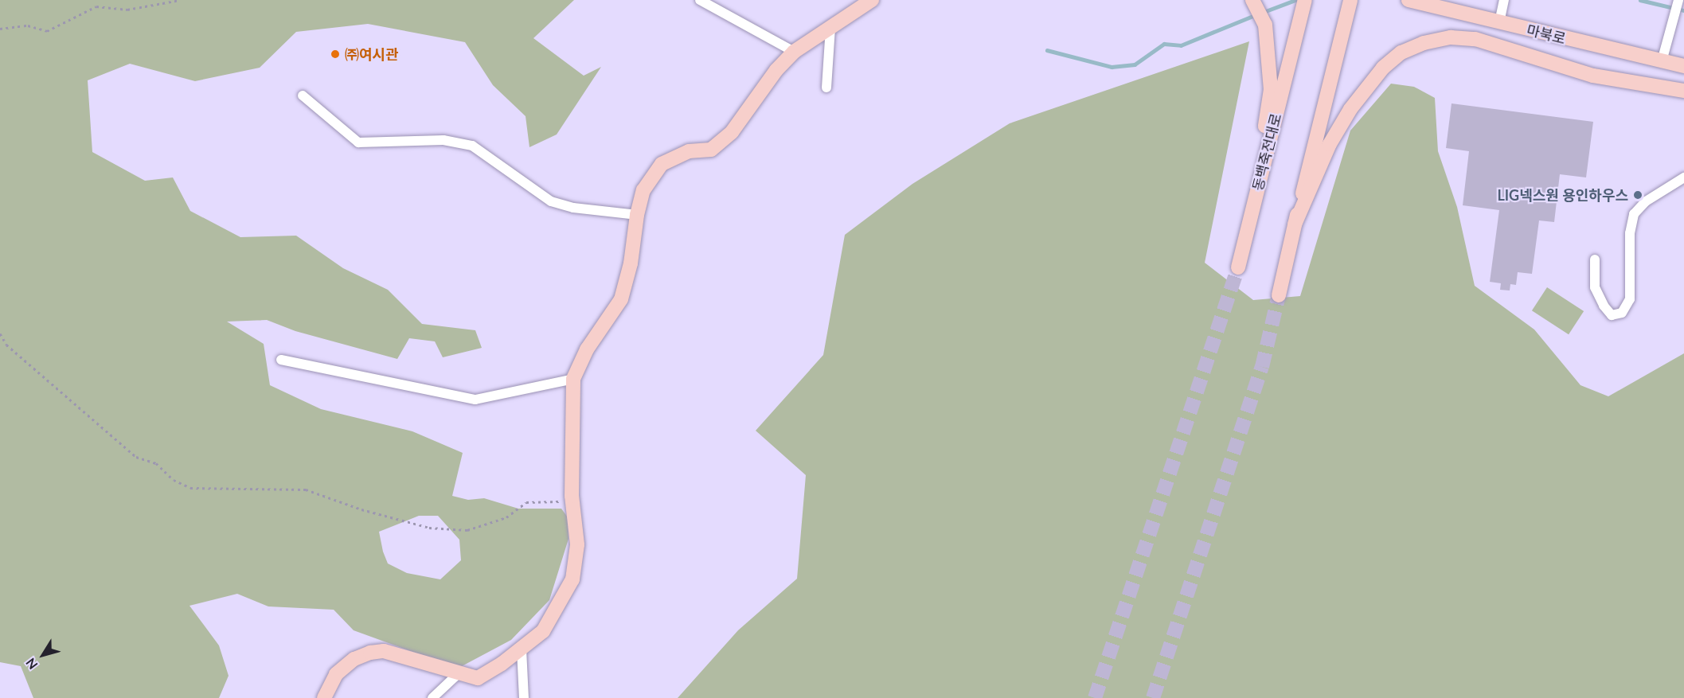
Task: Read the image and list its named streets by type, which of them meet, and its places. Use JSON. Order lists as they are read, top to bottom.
{
  "streets": {
    "street": ["마북로", "동백죽전대로"]
  },
  "places": ["㈜여시관", "LIG넥스원 용인하우스"],
  "north": "bottom left"
}
